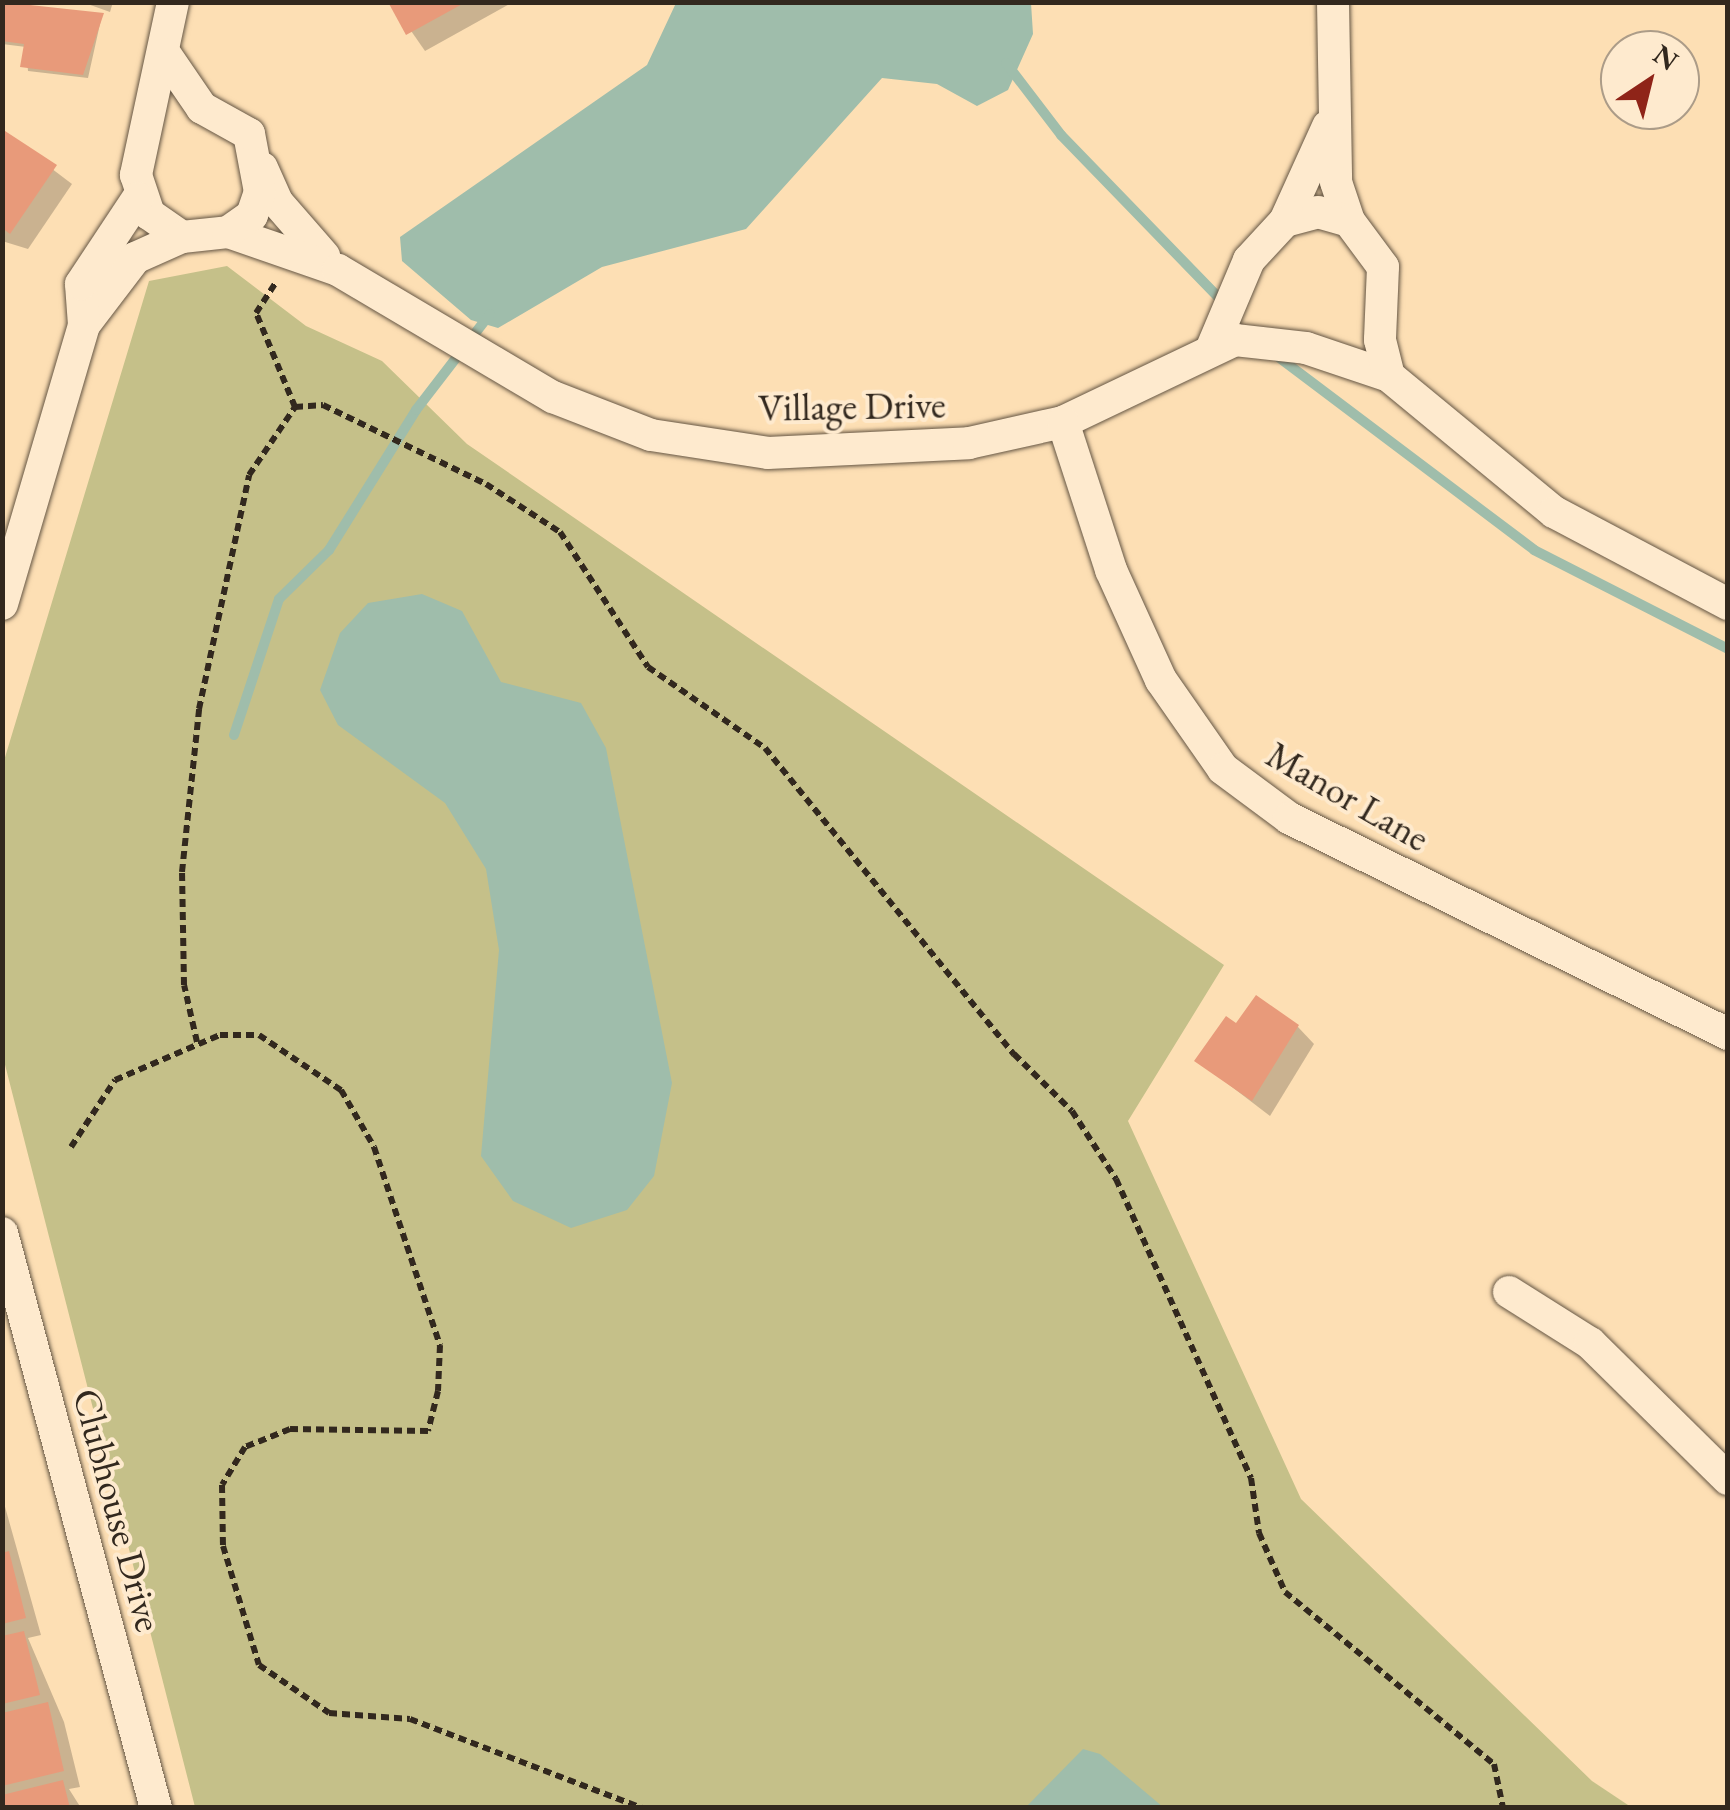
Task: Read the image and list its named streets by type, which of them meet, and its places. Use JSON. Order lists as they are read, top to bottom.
{
  "streets": {
    "street": ["Village Drive", "Manor Lane", "Clubhouse Drive"]
  },
  "crossings": [
    ["Village Drive", "Manor Lane"]
  ],
  "north": "top right"
}
